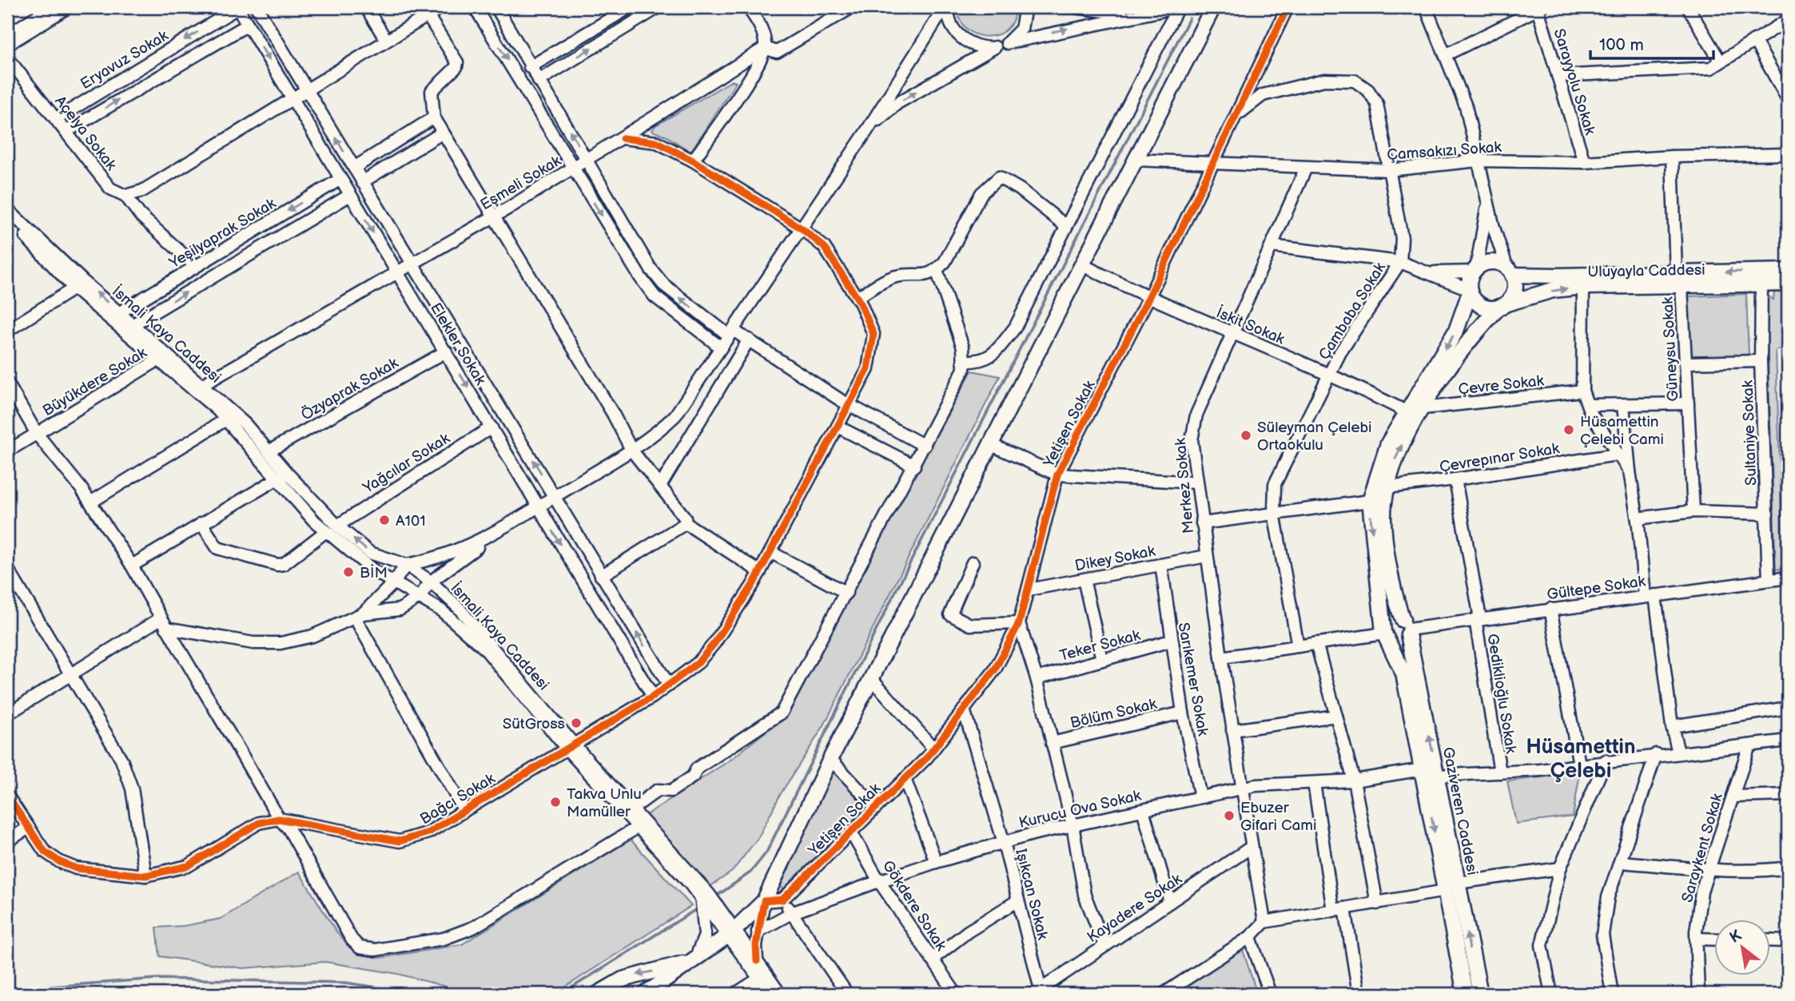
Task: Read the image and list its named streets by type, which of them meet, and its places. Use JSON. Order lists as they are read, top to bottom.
{
  "streets": {
    "main road": ["Uluyayla Caddesi", "Gaziveren Caddesi"],
    "street": [
      "Eryavuz Sokak",
      "Sarayyolu Sokak",
      "Açelya Sokak",
      "Çamsakızı Sokak",
      "Eşmeli Sokak",
      "Yeşilyaprak Sokak",
      "Çambaba Sokak",
      "İskit Sokak",
      "İsmali Kaya Caddesi",
      "Elekler Sokak",
      "Güneysu Sokak",
      "Büyükdere Sokak",
      "Çevre Sokak",
      "Özyaprak Sokak",
      "Yetişen Sokak",
      "Sultaniye Sokak",
      "Çevrepınar Sokak",
      "Yağcılar Sokak",
      "Merkez Sokak",
      "Dikey Sokak",
      "Gültepe Sokak",
      "Teker Sokak",
      "Sarıkemer Sokak",
      "Gediklioğlu Sokak",
      "Bölüm Sokak",
      "Bağcı Sokak",
      "Kurucu Ova Sokak",
      "Saraykent Sokak",
      "Işıkcan Sokak",
      "Gökdere Sokak",
      "Kayadere Sokak"
    ]
  },
  "crossings": [
    ["Eryavuz Sokak", "Açelya Sokak"],
    ["Eryavuz Sokak", "Elekler Sokak"],
    ["Sarayyolu Sokak", "Çamsakızı Sokak"],
    ["Açelya Sokak", "Yeşilyaprak Sokak"],
    ["Çamsakızı Sokak", "Çambaba Sokak"],
    ["Çamsakızı Sokak", "Yetişen Sokak"],
    ["Çamsakızı Sokak", "Merkez Sokak"],
    ["Eşmeli Sokak", "İsmali Kaya Caddesi"],
    ["Eşmeli Sokak", "Elekler Sokak"],
    ["Eşmeli Sokak", "Bağcı Sokak"],
    ["Yeşilyaprak Sokak", "İsmali Kaya Caddesi"],
    ["Yeşilyaprak Sokak", "Elekler Sokak"],
    ["Uluyayla Caddesi", "Güneysu Sokak"],
    ["Uluyayla Caddesi", "Sultaniye Sokak"],
    ["Uluyayla Caddesi", "Gaziveren Caddesi"],
    ["Çambaba Sokak", "İskit Sokak"],
    ["Çambaba Sokak", "Yetişen Sokak"],
    ["İskit Sokak", "Yetişen Sokak"],
    ["İskit Sokak", "Merkez Sokak"],
    ["İskit Sokak", "Gaziveren Caddesi"],
    ["İsmali Kaya Caddesi", "Büyükdere Sokak"],
    ["İsmali Kaya Caddesi", "Özyaprak Sokak"],
    ["İsmali Kaya Caddesi", "Yağcılar Sokak"],
    ["İsmali Kaya Caddesi", "Bağcı Sokak"],
    ["Elekler Sokak", "Özyaprak Sokak"],
    ["Elekler Sokak", "Yağcılar Sokak"],
    ["Elekler Sokak", "Bağcı Sokak"],
    ["Çevre Sokak", "Gaziveren Caddesi"],
    ["Yetişen Sokak", "Dikey Sokak"],
    ["Yetişen Sokak", "Işıkcan Sokak"],
    ["Yetişen Sokak", "Gökdere Sokak"],
    ["Sultaniye Sokak", "Gültepe Sokak"],
    ["Çevrepınar Sokak", "Gediklioğlu Sokak"],
    ["Çevrepınar Sokak", "Gaziveren Caddesi"],
    ["Merkez Sokak", "Dikey Sokak"],
    ["Merkez Sokak", "Kurucu Ova Sokak"],
    ["Merkez Sokak", "Kayadere Sokak"],
    ["Dikey Sokak", "Sarıkemer Sokak"],
    ["Gültepe Sokak", "Gediklioğlu Sokak"],
    ["Gültepe Sokak", "Gaziveren Caddesi"],
    ["Teker Sokak", "Sarıkemer Sokak"],
    ["Sarıkemer Sokak", "Bölüm Sokak"],
    ["Sarıkemer Sokak", "Kurucu Ova Sokak"],
    ["Kurucu Ova Sokak", "Gaziveren Caddesi"],
    ["Kurucu Ova Sokak", "Işıkcan Sokak"],
    ["Kurucu Ova Sokak", "Gökdere Sokak"],
    ["Işıkcan Sokak", "Kayadere Sokak"]
  ],
  "districts": ["Hüsamettin Çelebi"],
  "places": [
    "Hüsamettin Çelebi Cami",
    "Süleyman Çelebi Ortaokulu",
    "A101",
    "BİM",
    "SütGross",
    "Takva Unlu Mamüller",
    "Ebuzer Gifari Cami"
  ],
  "scale_bar": "100 m",
  "north": "top left"
}
